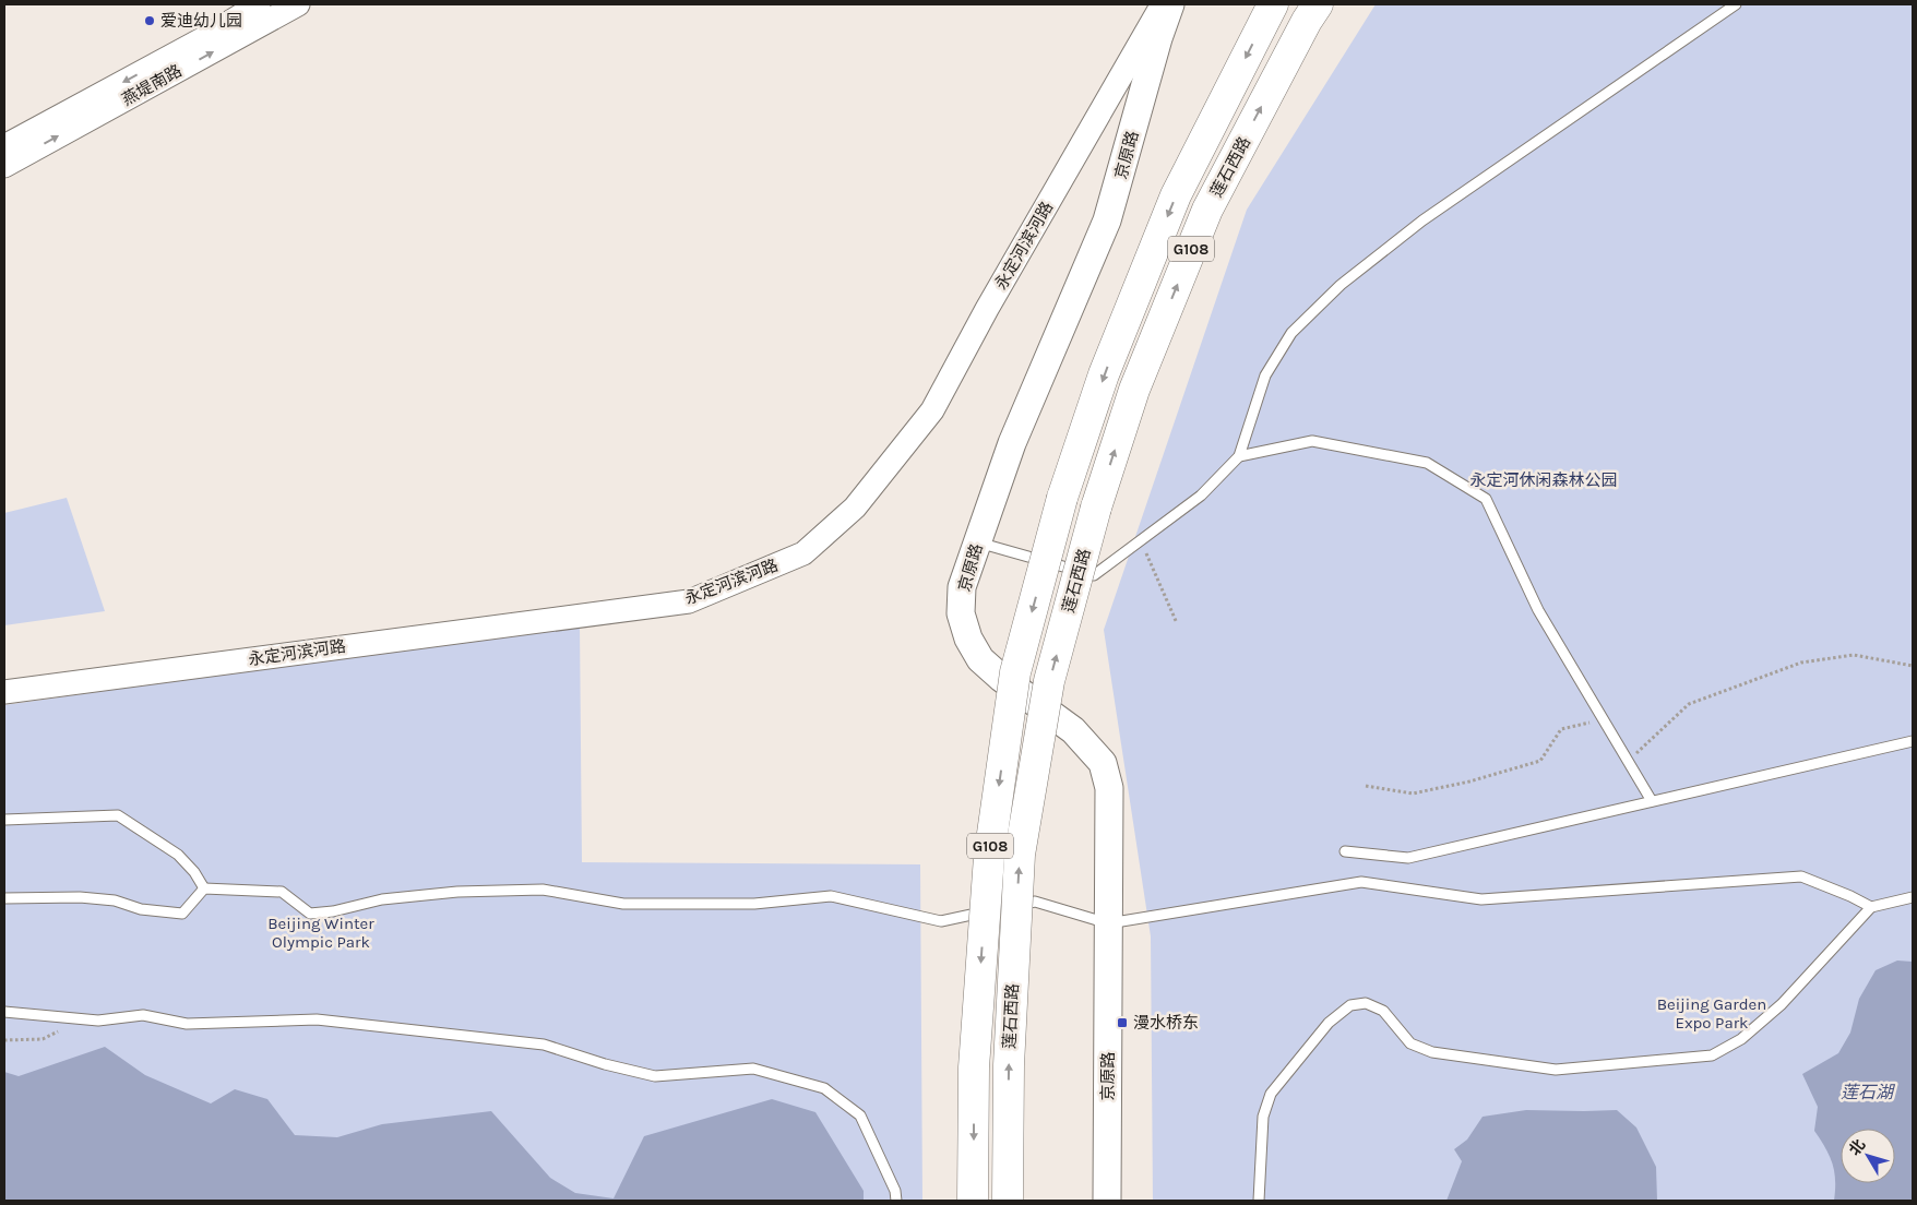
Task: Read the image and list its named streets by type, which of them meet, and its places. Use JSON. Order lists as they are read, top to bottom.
{
  "streets": {
    "highway": ["莲石西路", "G108"],
    "main road": ["京原路"],
    "street": ["燕堤南路", "永定河滨河路"]
  },
  "water": ["莲石湖"],
  "parks": ["永定河休闲森林公园", "Beijing Winter Olympic Park", "Beijing Garden Expo Park"],
  "places": {
    "other": ["爱迪幼儿园"],
    "transit": ["漫水桥东"]
  },
  "north": "top left"
}
